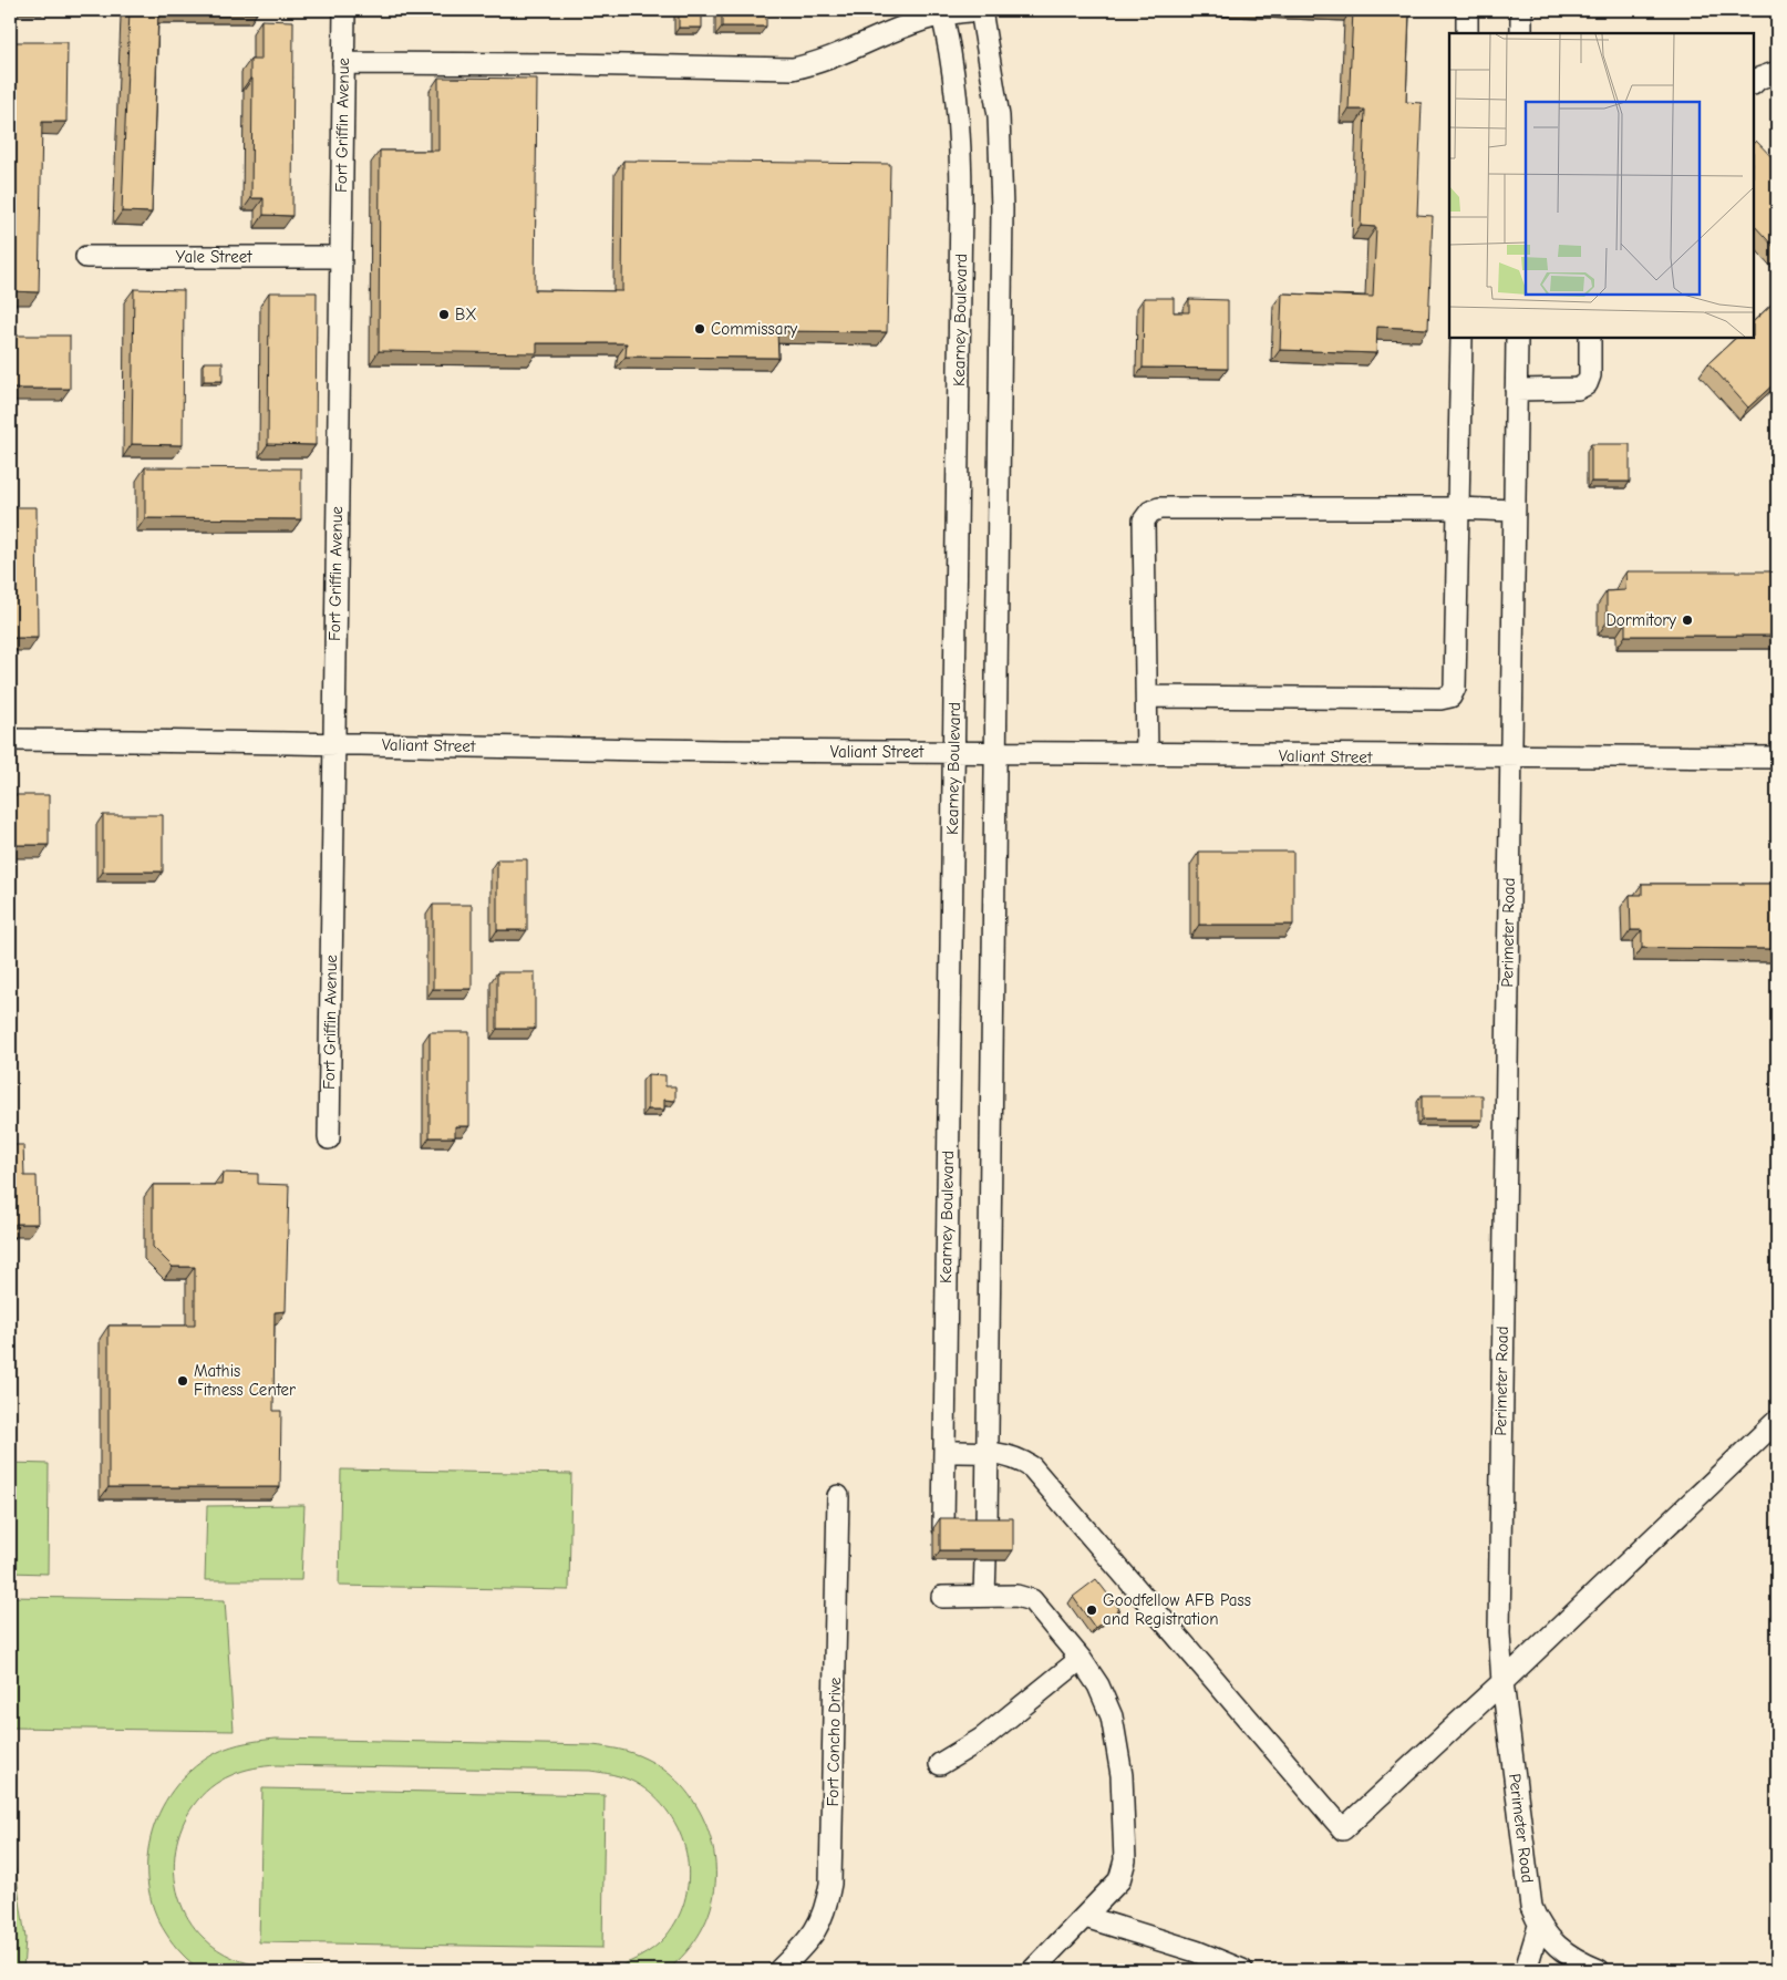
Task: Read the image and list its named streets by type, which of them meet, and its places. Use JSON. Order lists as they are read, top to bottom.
{
  "streets": {
    "street": [
      "Fort Griffin Avenue",
      "Yale Street",
      "Kearney Boulevard",
      "Valiant Street",
      "Perimeter Road",
      "Fort Concho Drive"
    ]
  },
  "crossings": [
    ["Fort Griffin Avenue", "Yale Street"],
    ["Fort Griffin Avenue", "Valiant Street"],
    ["Kearney Boulevard", "Valiant Street"],
    ["Valiant Street", "Perimeter Road"]
  ],
  "places": [
    "BX",
    "Commissary",
    "Dormitory",
    "Mathis Fitness Center",
    "Goodfellow AFB Pass and Registration"
  ]
}
